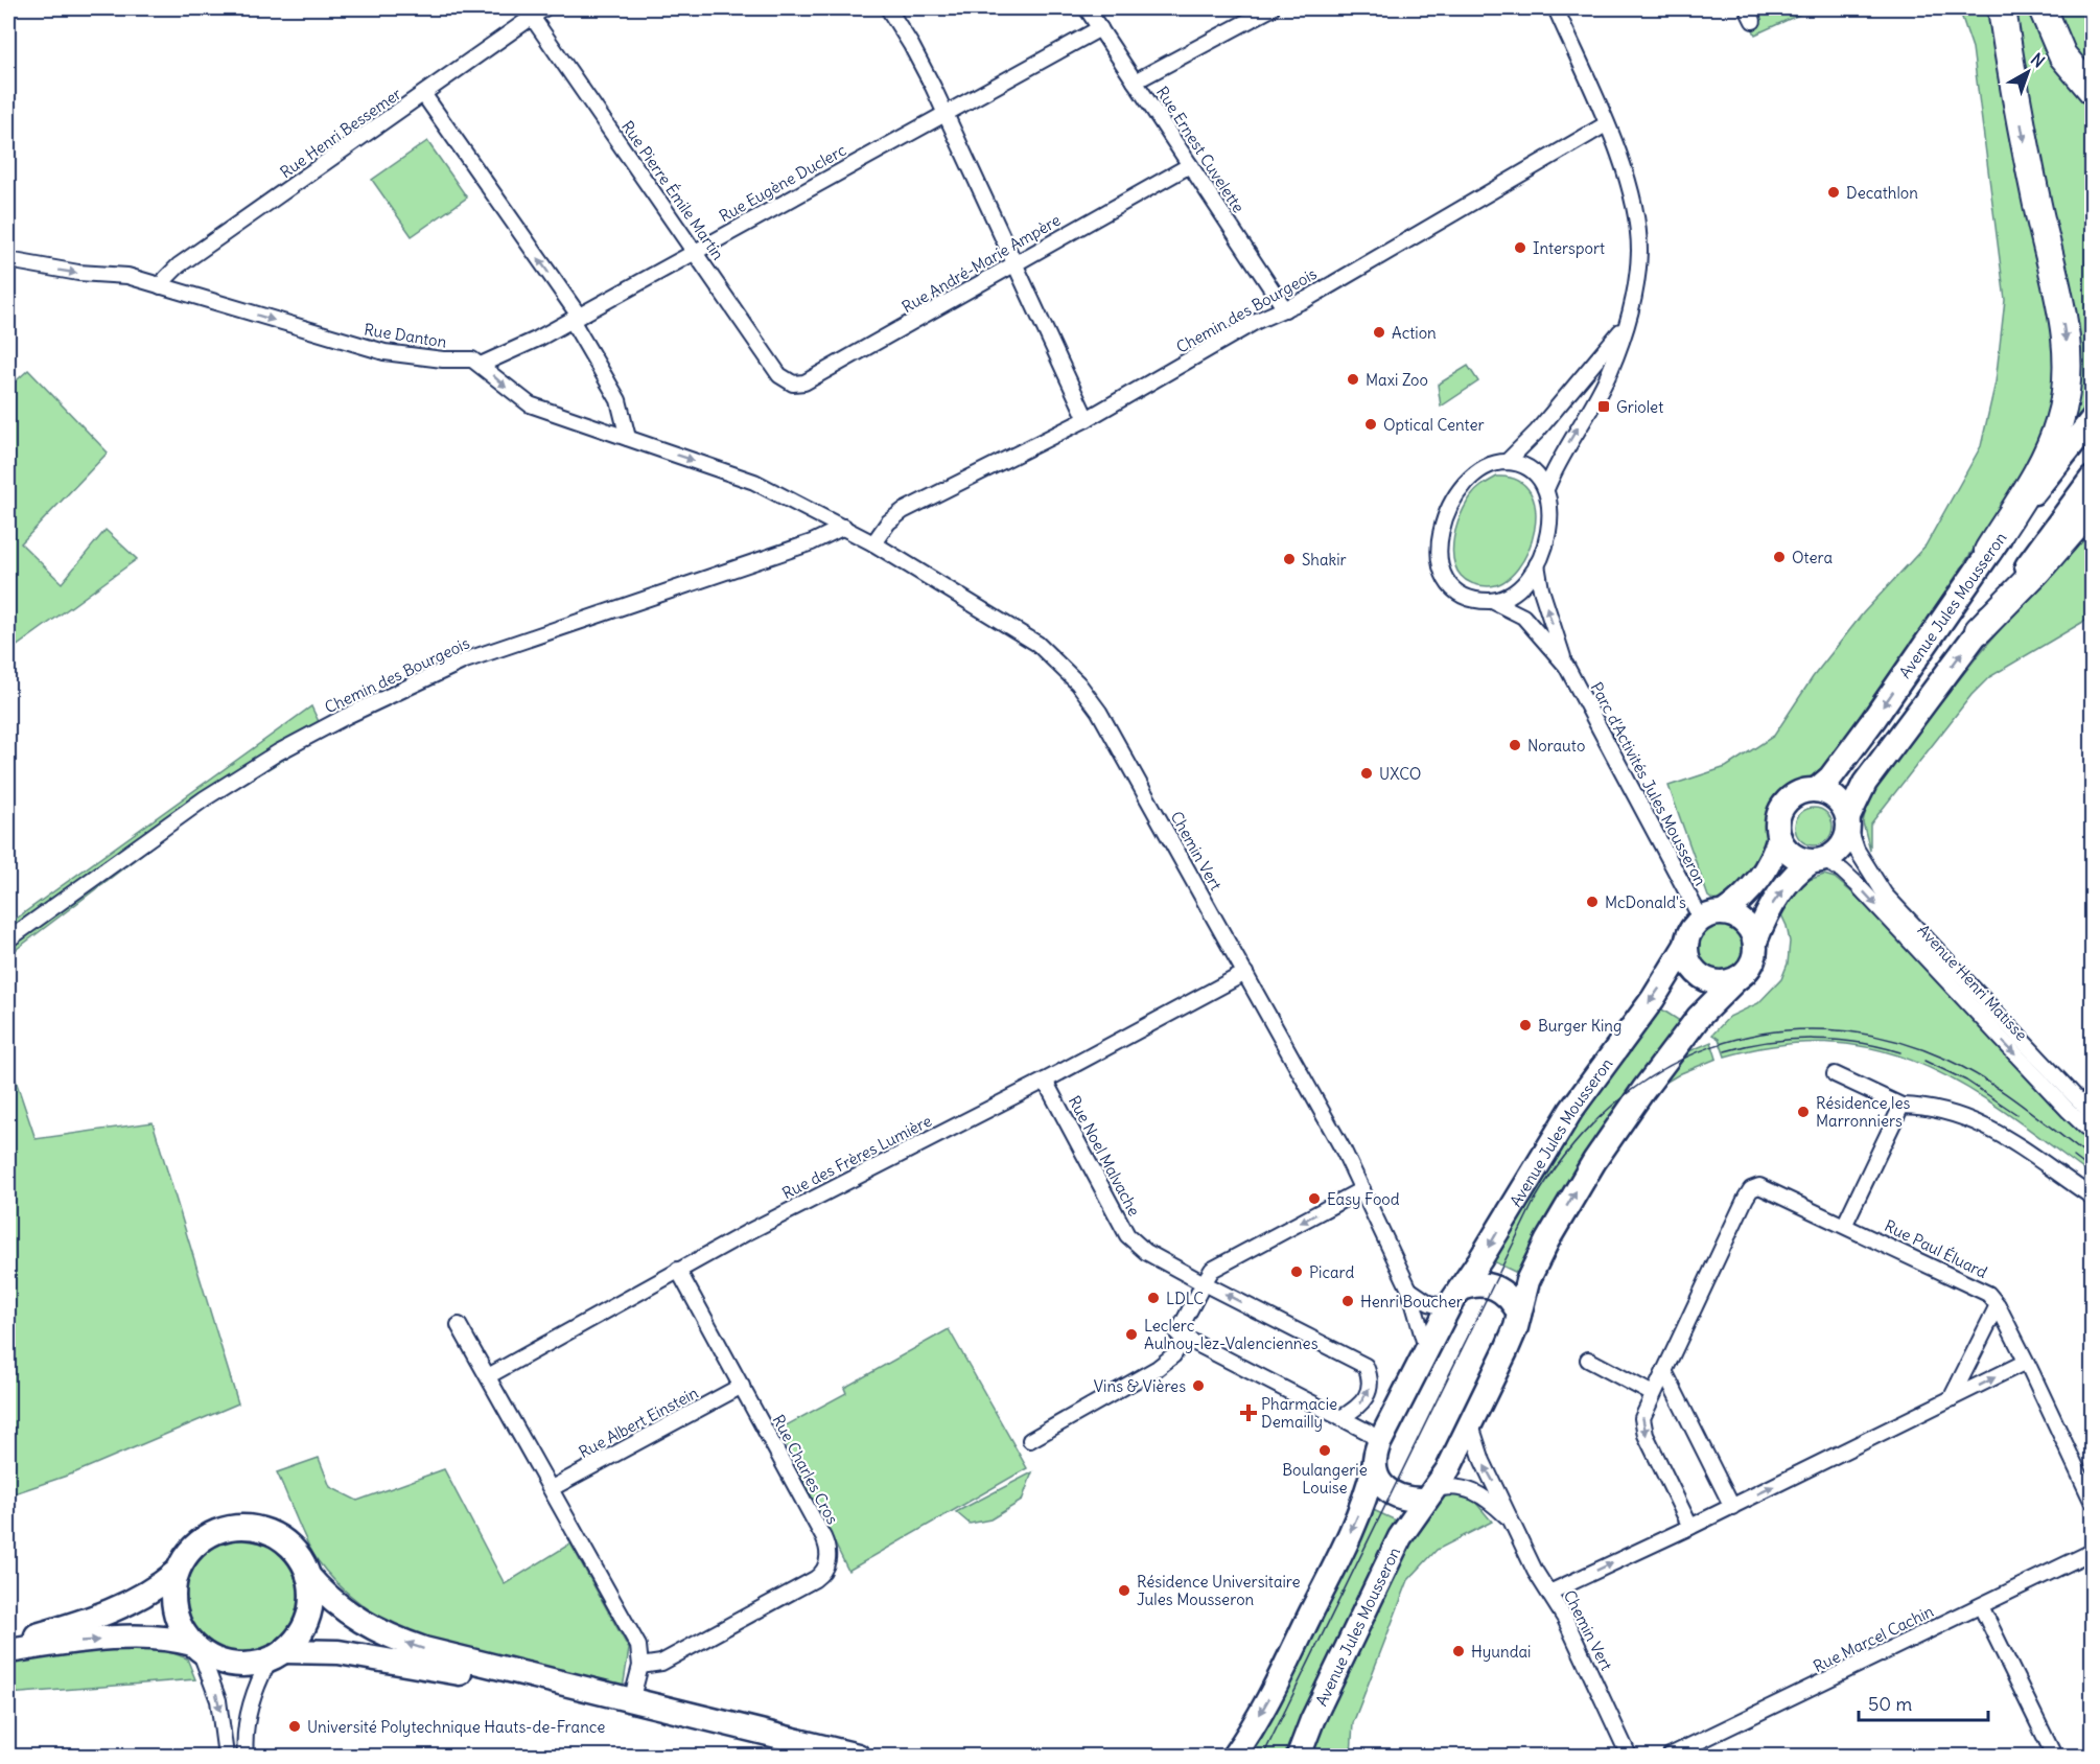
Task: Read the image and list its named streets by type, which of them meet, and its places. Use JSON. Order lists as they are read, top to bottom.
{
  "streets": {
    "main road": ["Avenue Jules Mousseron"],
    "street": [
      "Rue Henri Bessemer",
      "Rue Ernest Cuvelette",
      "Rue Eugène Duclerc",
      "Rue Pierre Émile Martin",
      "Rue André-Marie Ampère",
      "Chemin des Bourgeois",
      "Rue Danton",
      "Parc d'Activités Jules Mousseron",
      "Chemin Vert",
      "Avenue Henri Matisse",
      "Rue Noel Malvache",
      "Rue des Frères Lumière",
      "Rue Paul Éluard",
      "Rue Albert Einstein",
      "Rue Charles Cros",
      "Rue Marcel Cachin"
    ]
  },
  "crossings": [
    ["Rue Henri Bessemer", "Rue Pierre Émile Martin"],
    ["Rue Henri Bessemer", "Rue Danton"],
    ["Rue Ernest Cuvelette", "Rue Eugène Duclerc"],
    ["Rue Ernest Cuvelette", "Rue André-Marie Ampère"],
    ["Rue Ernest Cuvelette", "Chemin des Bourgeois"],
    ["Rue Eugène Duclerc", "Rue Pierre Émile Martin"],
    ["Rue Eugène Duclerc", "Rue Danton"],
    ["Rue Pierre Émile Martin", "Rue André-Marie Ampère"],
    ["Chemin des Bourgeois", "Rue Danton"],
    ["Chemin des Bourgeois", "Parc d'Activités Jules Mousseron"],
    ["Chemin des Bourgeois", "Chemin Vert"],
    ["Rue Danton", "Chemin Vert"],
    ["Avenue Jules Mousseron", "Parc d'Activités Jules Mousseron"],
    ["Avenue Jules Mousseron", "Chemin Vert"],
    ["Avenue Jules Mousseron", "Avenue Henri Matisse"],
    ["Chemin Vert", "Rue des Frères Lumière"],
    ["Rue Noel Malvache", "Rue des Frères Lumière"],
    ["Rue des Frères Lumière", "Rue Charles Cros"],
    ["Rue Albert Einstein", "Rue Charles Cros"]
  ],
  "one_way": ["Rue Danton"],
  "places": {
    "other": [
      "Decathlon",
      "Intersport",
      "Action",
      "Maxi Zoo",
      "Optical Center",
      "Otera",
      "Shakir",
      "Norauto",
      "UXCO",
      "McDonald's",
      "Burger King",
      "Résidence les Marronniers",
      "Easy Food",
      "Picard",
      "LDLC",
      "Henri Boucher",
      "Leclerc Aulnoy-lez-Valenciennes",
      "Vins & Vières",
      "Boulangerie Louise",
      "Résidence Universitaire Jules Mousseron",
      "Hyundai",
      "Université Polytechnique Hauts-de-France"
    ],
    "transit": ["Griolet"],
    "health": ["Pharmacie Demailly"]
  },
  "scale_bar": "50 m",
  "north": "top right"
}
